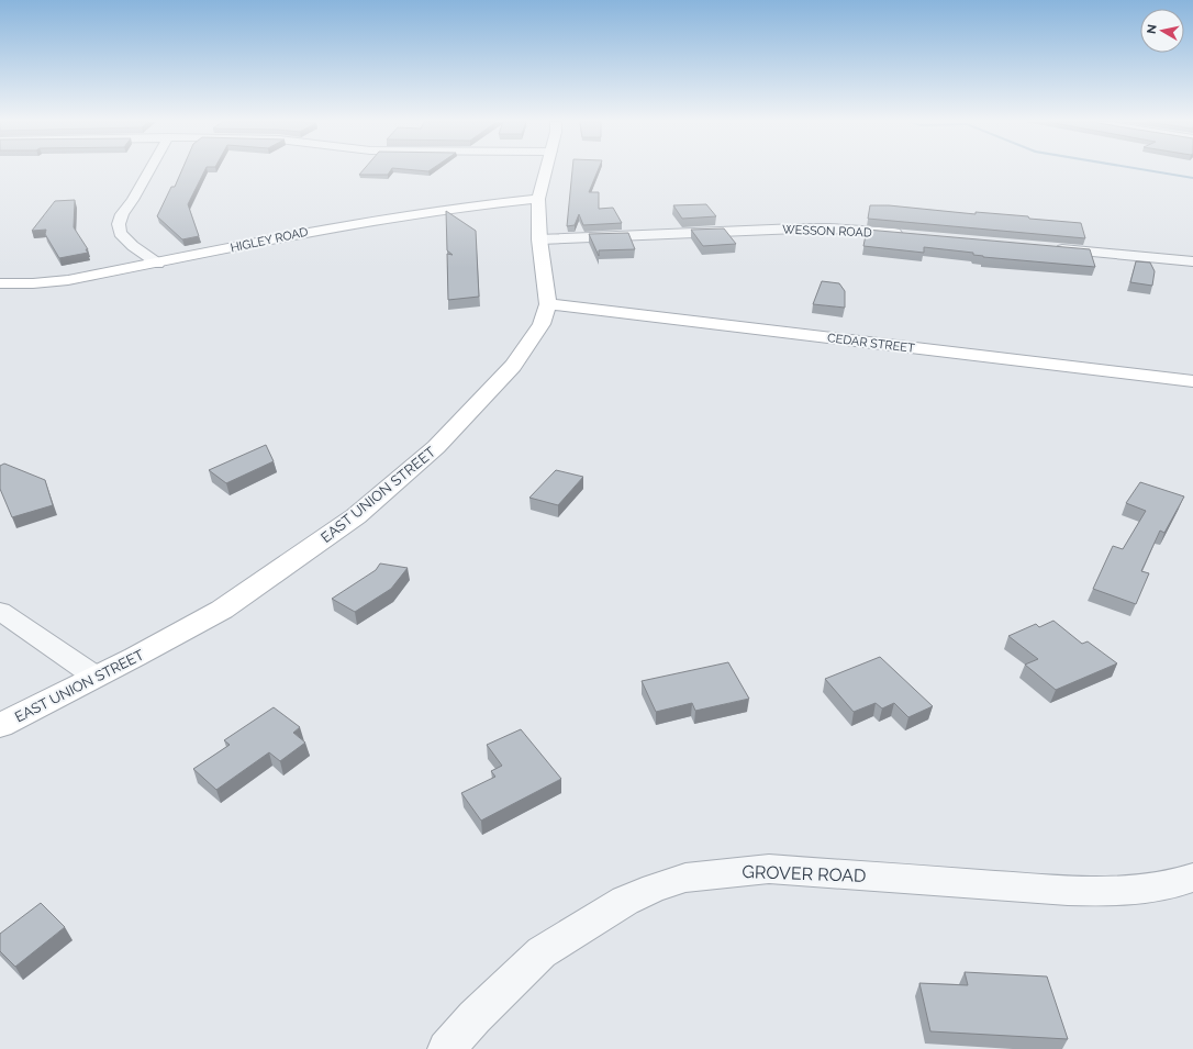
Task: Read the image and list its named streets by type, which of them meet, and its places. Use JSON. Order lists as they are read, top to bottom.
{
  "streets": {
    "street": [
      "WESSON ROAD",
      "HIGLEY ROAD",
      "CEDAR STREET",
      "EAST UNION STREET",
      "GROVER ROAD"
    ]
  },
  "crossings": [
    ["WESSON ROAD", "EAST UNION STREET"],
    ["HIGLEY ROAD", "EAST UNION STREET"],
    ["CEDAR STREET", "EAST UNION STREET"]
  ],
  "north": "left"
}
